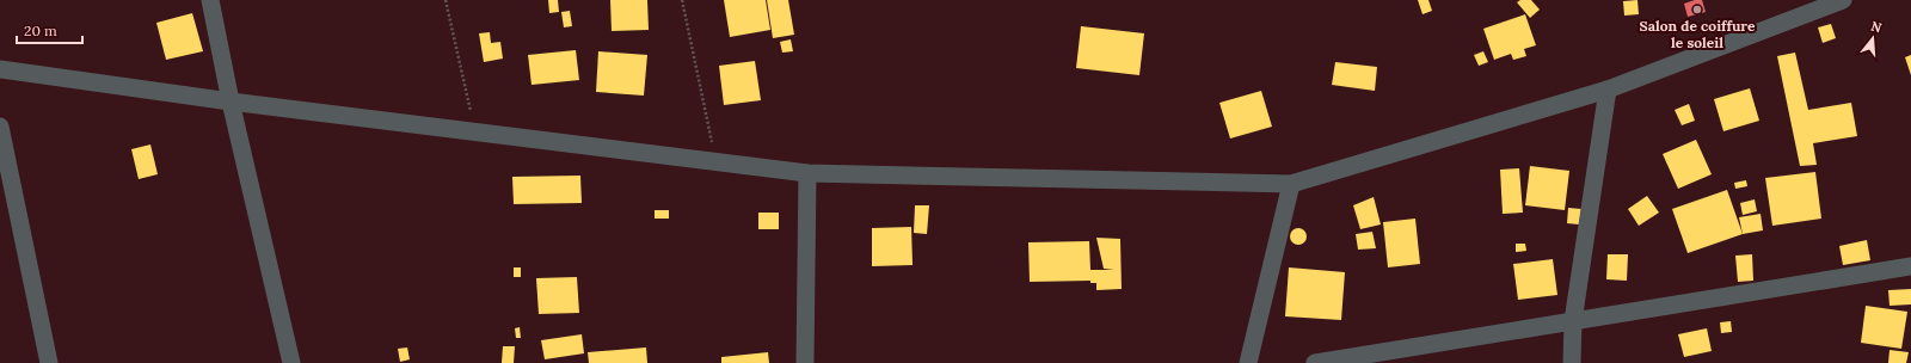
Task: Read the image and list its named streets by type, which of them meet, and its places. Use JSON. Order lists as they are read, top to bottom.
{
  "places": ["Salon de coiffure le soleil"],
  "scale_bar": "20 m",
  "north": "top"
}
